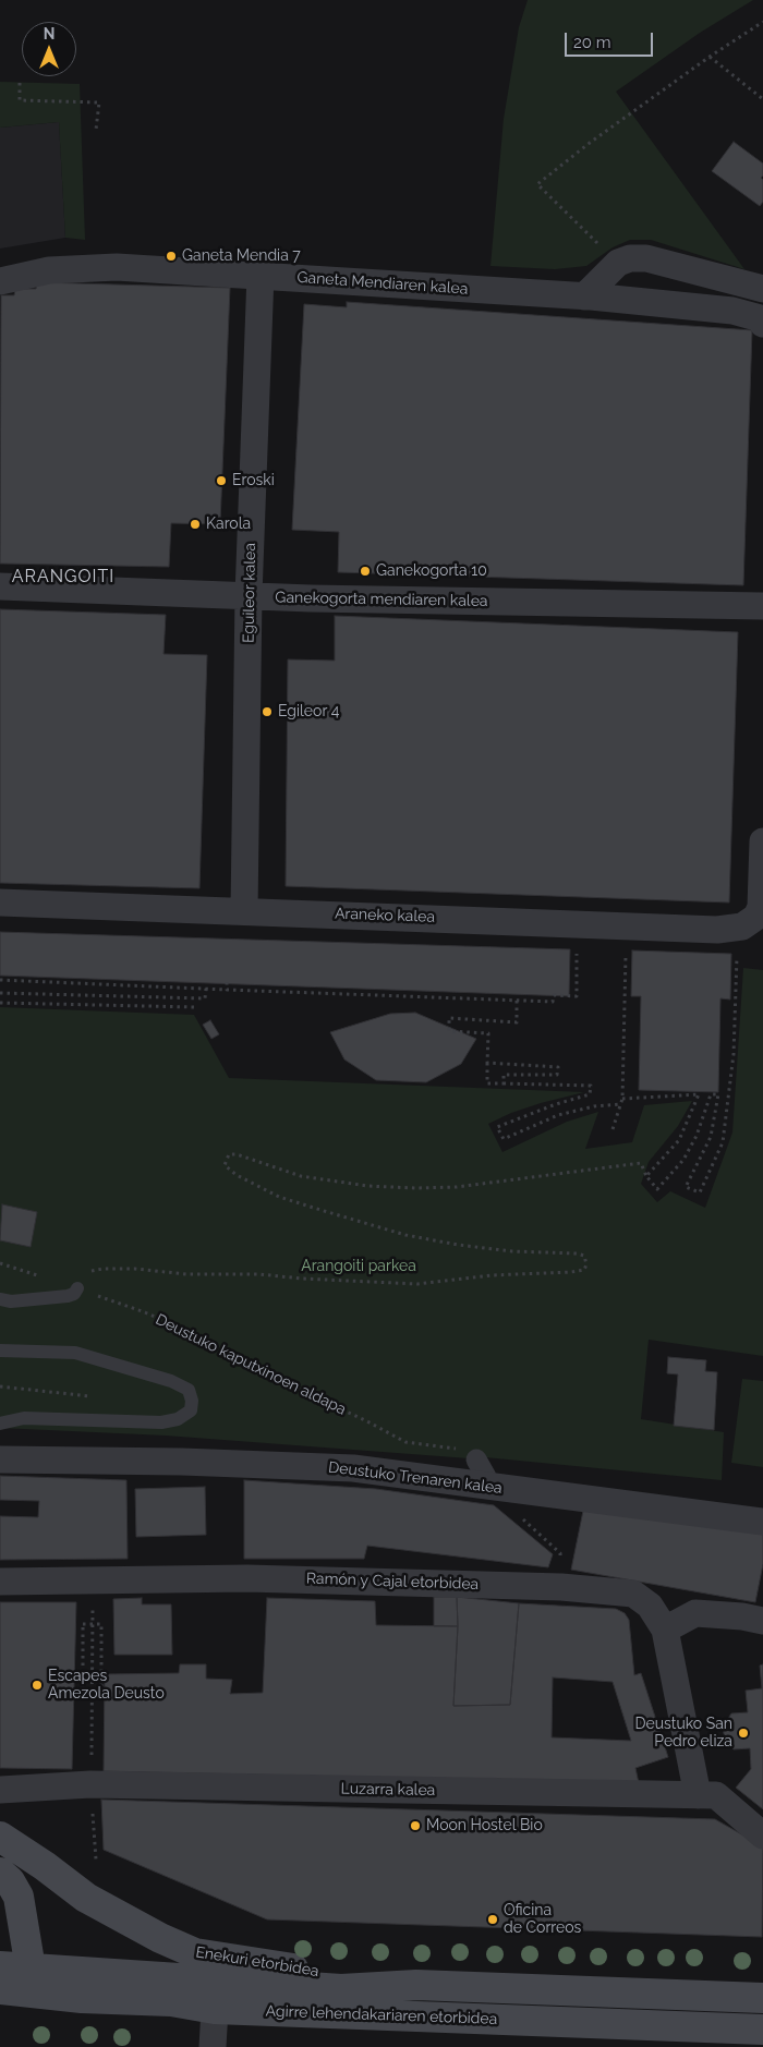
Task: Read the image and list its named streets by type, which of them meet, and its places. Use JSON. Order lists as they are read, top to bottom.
{
  "streets": {
    "main road": ["Enekuri etorbidea", "Agirre lehendakariaren etorbidea"],
    "street": [
      "Ganeta Mendiaren kalea",
      "Eguileor kalea",
      "Ganekogorta mendiaren kalea",
      "Araneko kalea",
      "Deustuko Trenaren kalea",
      "Ramón y Cajal etorbidea",
      "Luzarra kalea"
    ],
    "path": ["Deustuko kaputxinoen aldapa"]
  },
  "crossings": [
    ["Ganeta Mendiaren kalea", "Eguileor kalea"],
    ["Eguileor kalea", "Ganekogorta mendiaren kalea"],
    ["Eguileor kalea", "Araneko kalea"],
    ["Enekuri etorbidea", "Agirre lehendakariaren etorbidea"]
  ],
  "districts": ["ARANGOITI"],
  "parks": ["Arangoiti parkea"],
  "places": [
    "Ganeta Mendia 7",
    "Eroski",
    "Karola",
    "Ganekogorta 10",
    "Egileor 4",
    "Escapes Amezola Deusto",
    "Deustuko San Pedro eliza",
    "Moon Hostel Bio",
    "Oficina de Correos"
  ],
  "scale_bar": "20 m",
  "north": "top"
}
